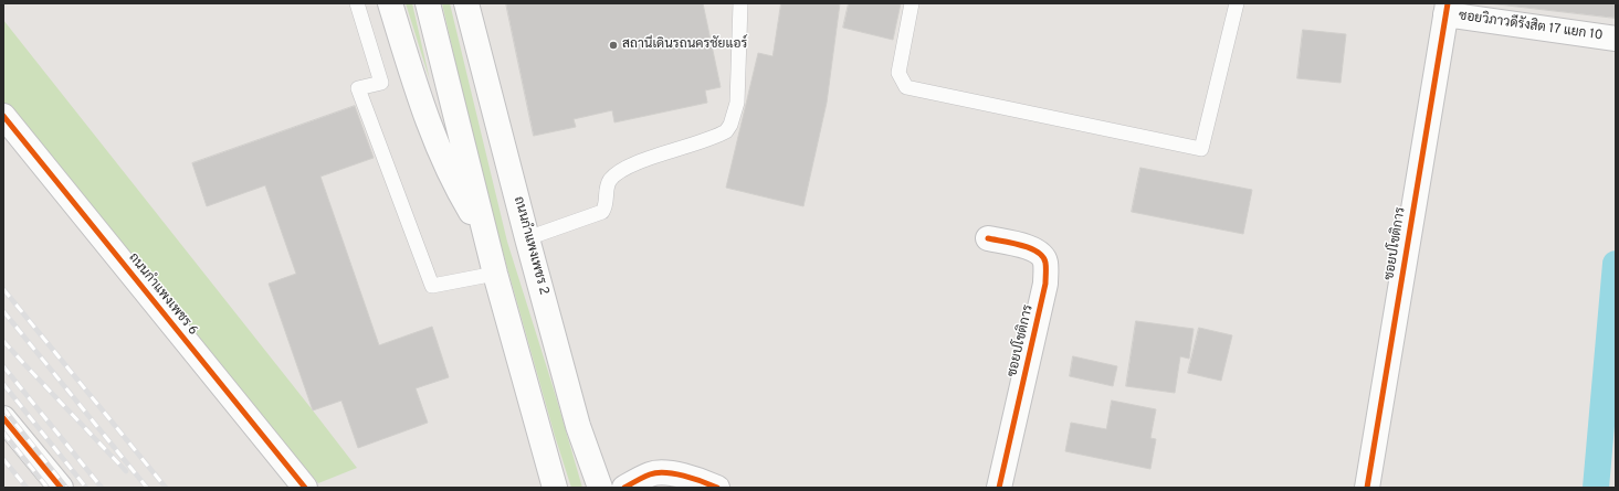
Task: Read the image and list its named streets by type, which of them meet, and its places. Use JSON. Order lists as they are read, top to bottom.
{
  "streets": {
    "street": [
      "ซอยวิภาวดีรังสิต 17 แยก 10",
      "ซอยปโชติการ",
      "ถนนกำแพงเพชร 2",
      "ถนนกำแพงเพชร 6"
    ]
  },
  "crossings": [
    ["ซอยวิภาวดีรังสิต 17 แยก 10", "ซอยปโชติการ"]
  ],
  "places": ["สถานีเดินรถนครชัยแอร์"]
}
